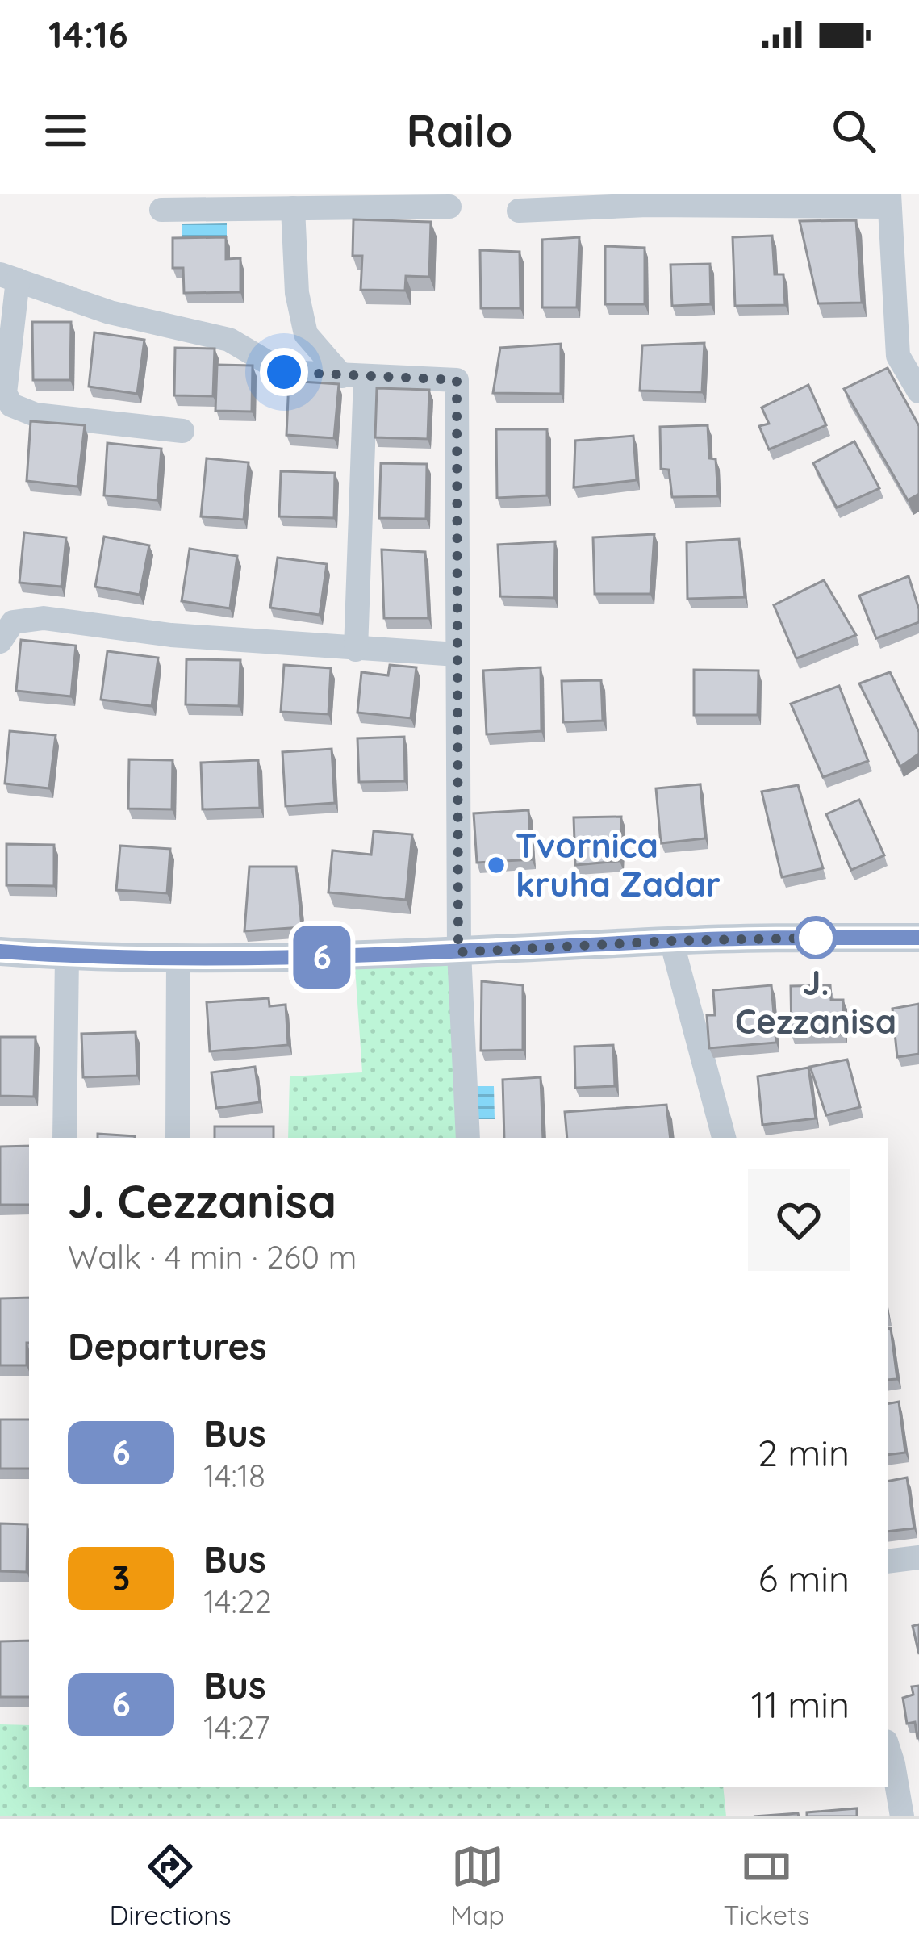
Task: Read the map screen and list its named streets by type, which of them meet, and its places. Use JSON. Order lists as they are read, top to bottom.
{
  "places": ["Tvornica kruha Zadar", "J. Cezzanisa"],
  "lines": ["bus line 6"],
  "page": {
    "status": "14:16",
    "header": "Railo",
    "on_map": "6",
    "heading": [
      ["J. Cezzanisa", "Walk · 4 min · 260 m"],
      "Departures"
    ],
    "list": [
      {
        "mark": "6",
        "name": "Bus",
        "note": "14:18",
        "value": "2 min"
      },
      {
        "mark": "3",
        "name": "Bus",
        "note": "14:22",
        "value": "6 min"
      },
      {
        "mark": "6",
        "name": "Bus",
        "note": "14:27",
        "value": "11 min"
      }
    ],
    "tabs": ["Directions", "Map", "Tickets"]
  }
}
